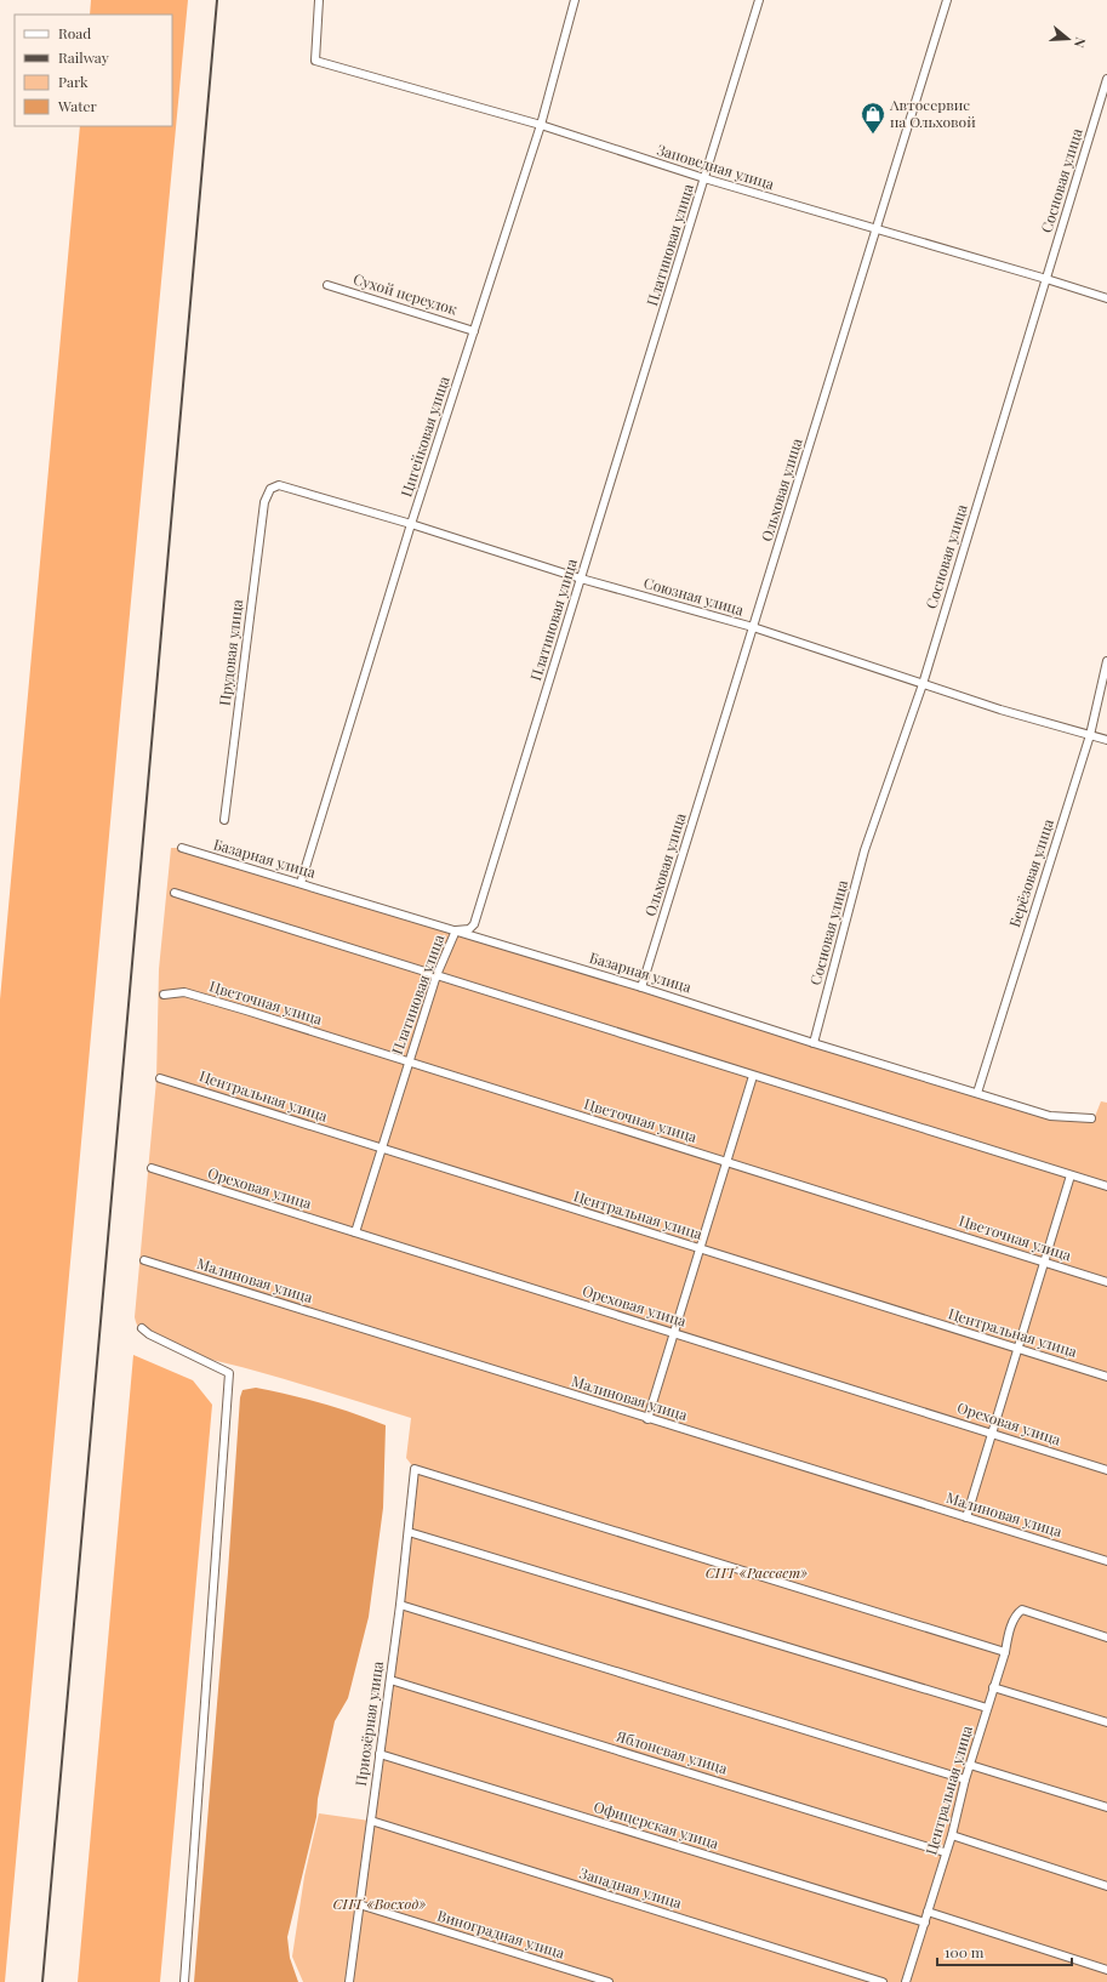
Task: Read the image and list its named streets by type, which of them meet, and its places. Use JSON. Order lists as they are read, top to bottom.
{
  "streets": {
    "street": [
      "Заповедная улица",
      "Сосновая улица",
      "Платиновая улица",
      "Сухой переулок",
      "Цигейковая улица",
      "Ольховая улица",
      "Союзная улица",
      "Прудовая улица",
      "Базарная улица",
      "Берёзовая улица",
      "Цветочная улица",
      "Центральная улица",
      "Ореховая улица",
      "Малиновая улица",
      "Приозёрная улица",
      "Яблоневая улица",
      "Офицерская улица",
      "Западная улица",
      "Виноградная улица"
    ]
  },
  "crossings": [
    ["Заповедная улица", "Сосновая улица"],
    ["Заповедная улица", "Платиновая улица"],
    ["Заповедная улица", "Цигейковая улица"],
    ["Заповедная улица", "Ольховая улица"],
    ["Сосновая улица", "Союзная улица"],
    ["Сосновая улица", "Базарная улица"],
    ["Платиновая улица", "Союзная улица"],
    ["Платиновая улица", "Базарная улица"],
    ["Платиновая улица", "Цветочная улица"],
    ["Платиновая улица", "Центральная улица"],
    ["Платиновая улица", "Ореховая улица"],
    ["Сухой переулок", "Цигейковая улица"],
    ["Цигейковая улица", "Союзная улица"],
    ["Цигейковая улица", "Базарная улица"],
    ["Ольховая улица", "Союзная улица"],
    ["Ольховая улица", "Базарная улица"],
    ["Союзная улица", "Прудовая улица"],
    ["Союзная улица", "Берёзовая улица"],
    ["Базарная улица", "Берёзовая улица"],
    ["Центральная улица", "Приозёрная улица"],
    ["Центральная улица", "Яблоневая улица"],
    ["Центральная улица", "Офицерская улица"],
    ["Приозёрная улица", "Яблоневая улица"],
    ["Приозёрная улица", "Офицерская улица"],
    ["Приозёрная улица", "Западная улица"],
    ["Приозёрная улица", "Виноградная улица"]
  ],
  "parks": ["СНТ «Рассвет»", "СНТ «Восход»"],
  "places": {
    "shop": ["Автосервис на Ольховой"]
  },
  "legend": [
    "Road",
    "Railway",
    "Park",
    "Water"
  ],
  "scale_bar": "100 m",
  "north": "right"
}
